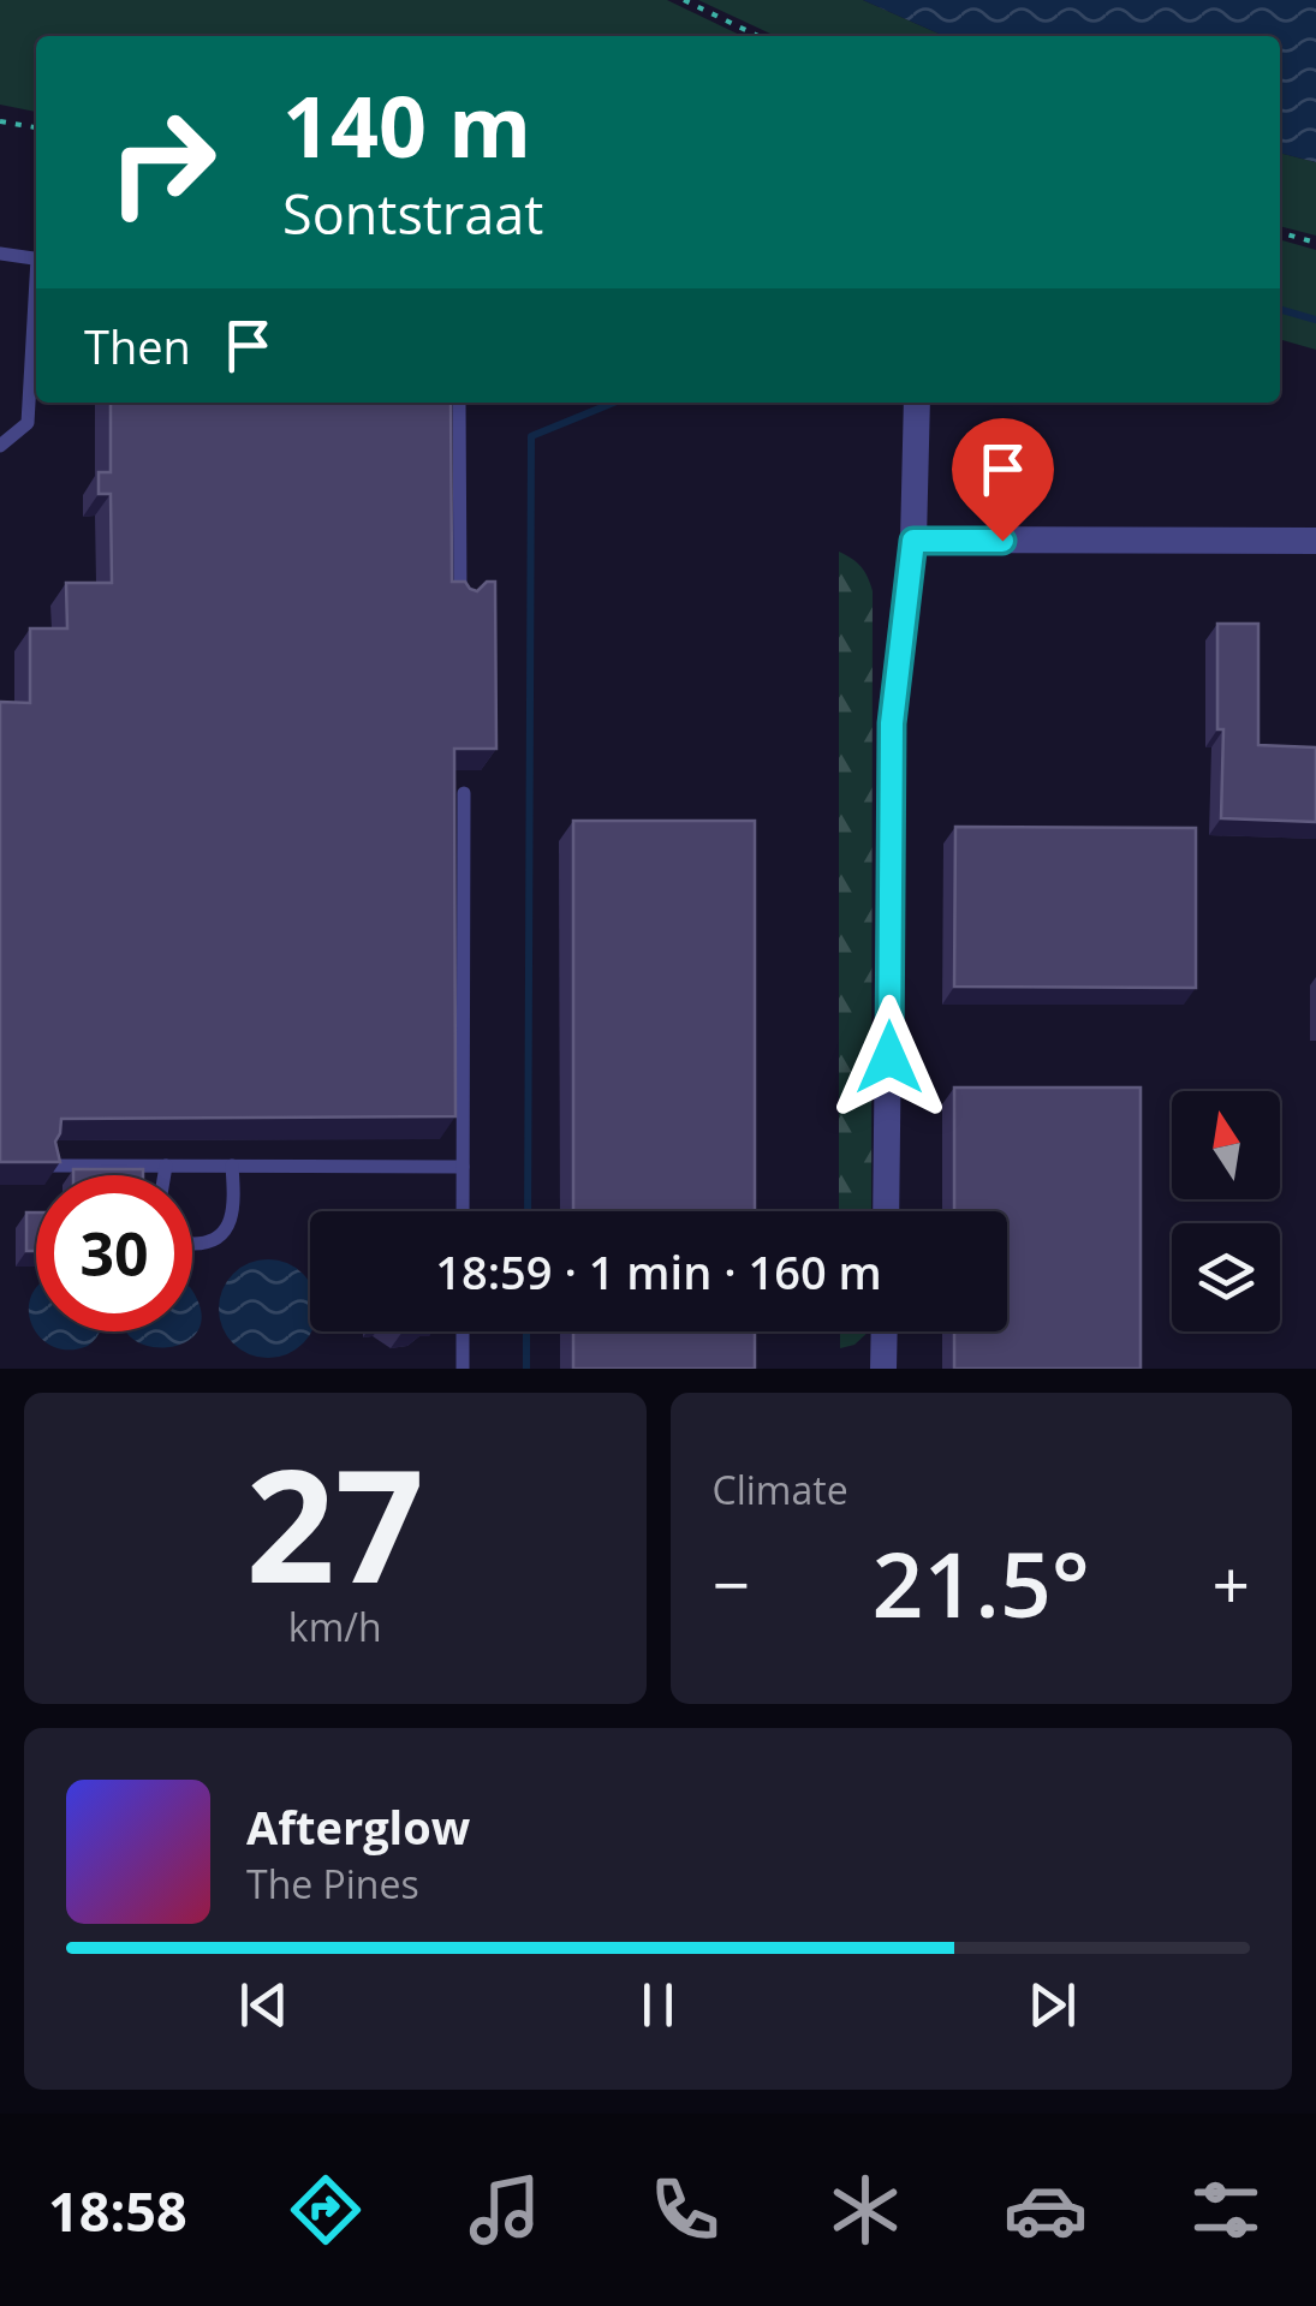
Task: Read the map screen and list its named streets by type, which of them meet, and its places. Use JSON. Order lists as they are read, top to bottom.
{
  "north": "top",
  "page": {
    "turn": ["140 m", "Sontstraat"],
    "then": "Then",
    "limit": "30",
    "trip": "18:59 · 1 min · 160 m",
    "tile": [
      ["27", "km/h"],
      "Climate"
    ],
    "heat": ["−", "21.5°", "+"],
    "song": ["Afterglow", "The Pines"],
    "tabs": "18:58"
  }
}
